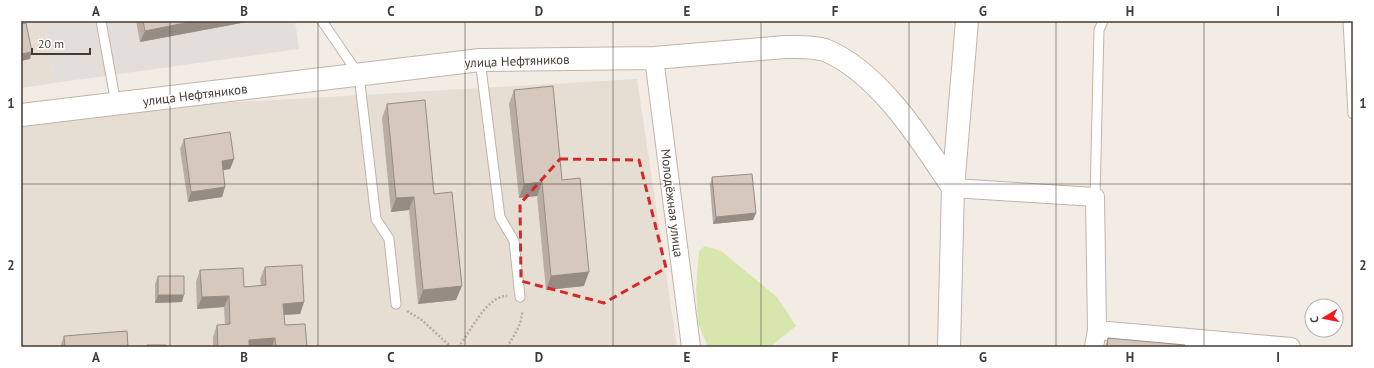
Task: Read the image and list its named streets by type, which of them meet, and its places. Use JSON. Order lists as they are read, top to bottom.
{
  "streets": {
    "street": ["улица Нефтяников", "Молодёжная улица"]
  },
  "crossings": [
    ["улица Нефтяников", "Молодёжная улица"]
  ],
  "scale_bar": "20 m",
  "north": "left",
  "grid": {
    "columns": [
      "A",
      "B",
      "C",
      "D",
      "E",
      "F",
      "G",
      "H",
      "I"
    ],
    "rows": ["1", "2"]
  }
}
